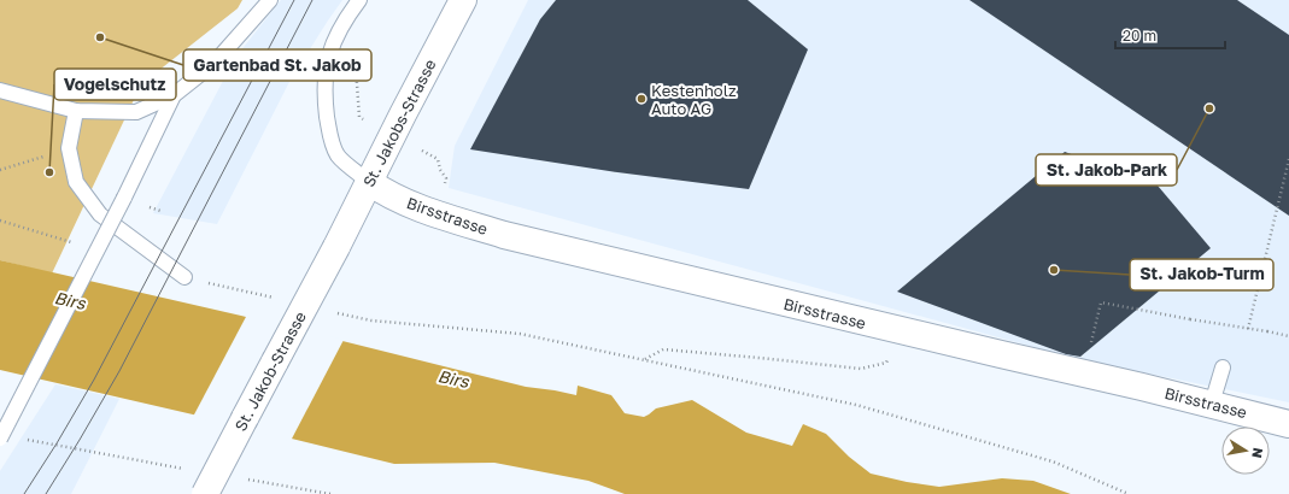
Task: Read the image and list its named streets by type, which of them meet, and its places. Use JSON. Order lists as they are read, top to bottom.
{
  "streets": {
    "street": ["St. Jakobs-Strasse", "Birsstrasse", "St. Jakob-Strasse"]
  },
  "crossings": [
    ["St. Jakobs-Strasse", "Birsstrasse"],
    ["St. Jakobs-Strasse", "St. Jakob-Strasse"]
  ],
  "water": ["Birs"],
  "places": [
    "Gartenbad St. Jakob",
    "Kestenholz Auto AG",
    "St. Jakob-Park",
    "Vogelschutz",
    "St. Jakob-Turm"
  ],
  "scale_bar": "20 m",
  "north": "right"
}
